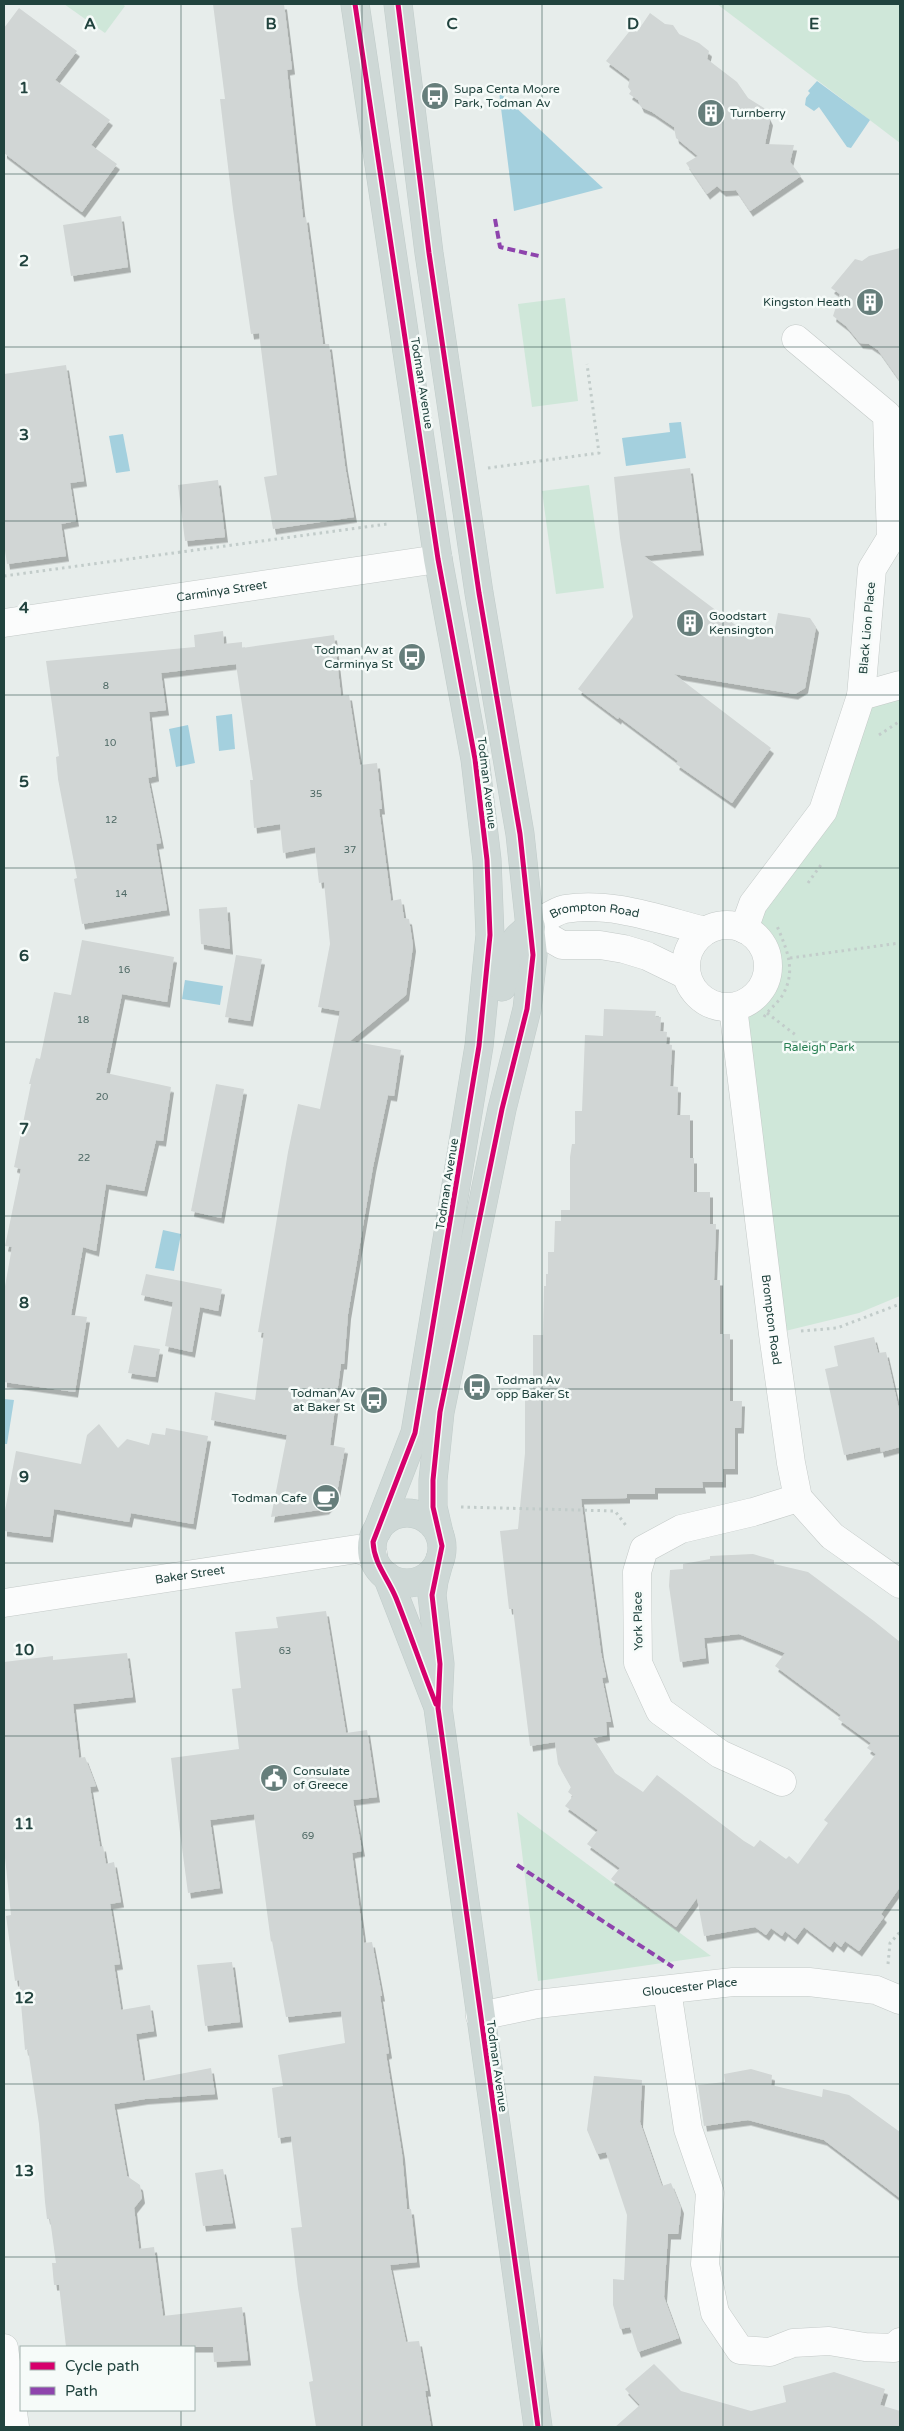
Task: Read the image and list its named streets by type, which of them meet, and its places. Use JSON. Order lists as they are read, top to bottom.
{
  "streets": {
    "main road": ["Todman Avenue"],
    "street": [
      "Carminya Street",
      "Black Lion Place",
      "Brompton Road",
      "Baker Street",
      "York Place",
      "Gloucester Place"
    ]
  },
  "crossings": [
    ["Todman Avenue", "Carminya Street"],
    ["Todman Avenue", "Brompton Road"],
    ["Todman Avenue", "Baker Street"],
    ["Todman Avenue", "Gloucester Place"]
  ],
  "parks": ["Raleigh Park"],
  "places": {
    "bus stop": [
      "Supa Centa Moore Park, Todman Av",
      "Todman Av at Carminya St",
      "Todman Av opp Baker St",
      "Todman Av at Baker St"
    ],
    "building": ["Turnberry", "Kingston Heath", "Goodstart Kensington"],
    "cafe": ["Todman Cafe"],
    "public building": ["Consulate of Greece"]
  },
  "house_numbers": [
    "8",
    "10",
    "35",
    "12",
    "37",
    "14",
    "16",
    "18",
    "20",
    "22",
    "63",
    "69"
  ],
  "legend": ["Cycle path", "Path"],
  "grid": {
    "columns": [
      "A",
      "B",
      "C",
      "D",
      "E"
    ],
    "rows": [
      "1",
      "2",
      "3",
      "4",
      "5",
      "6",
      "7",
      "8",
      "9",
      "10",
      "11",
      "12",
      "13"
    ]
  }
}
